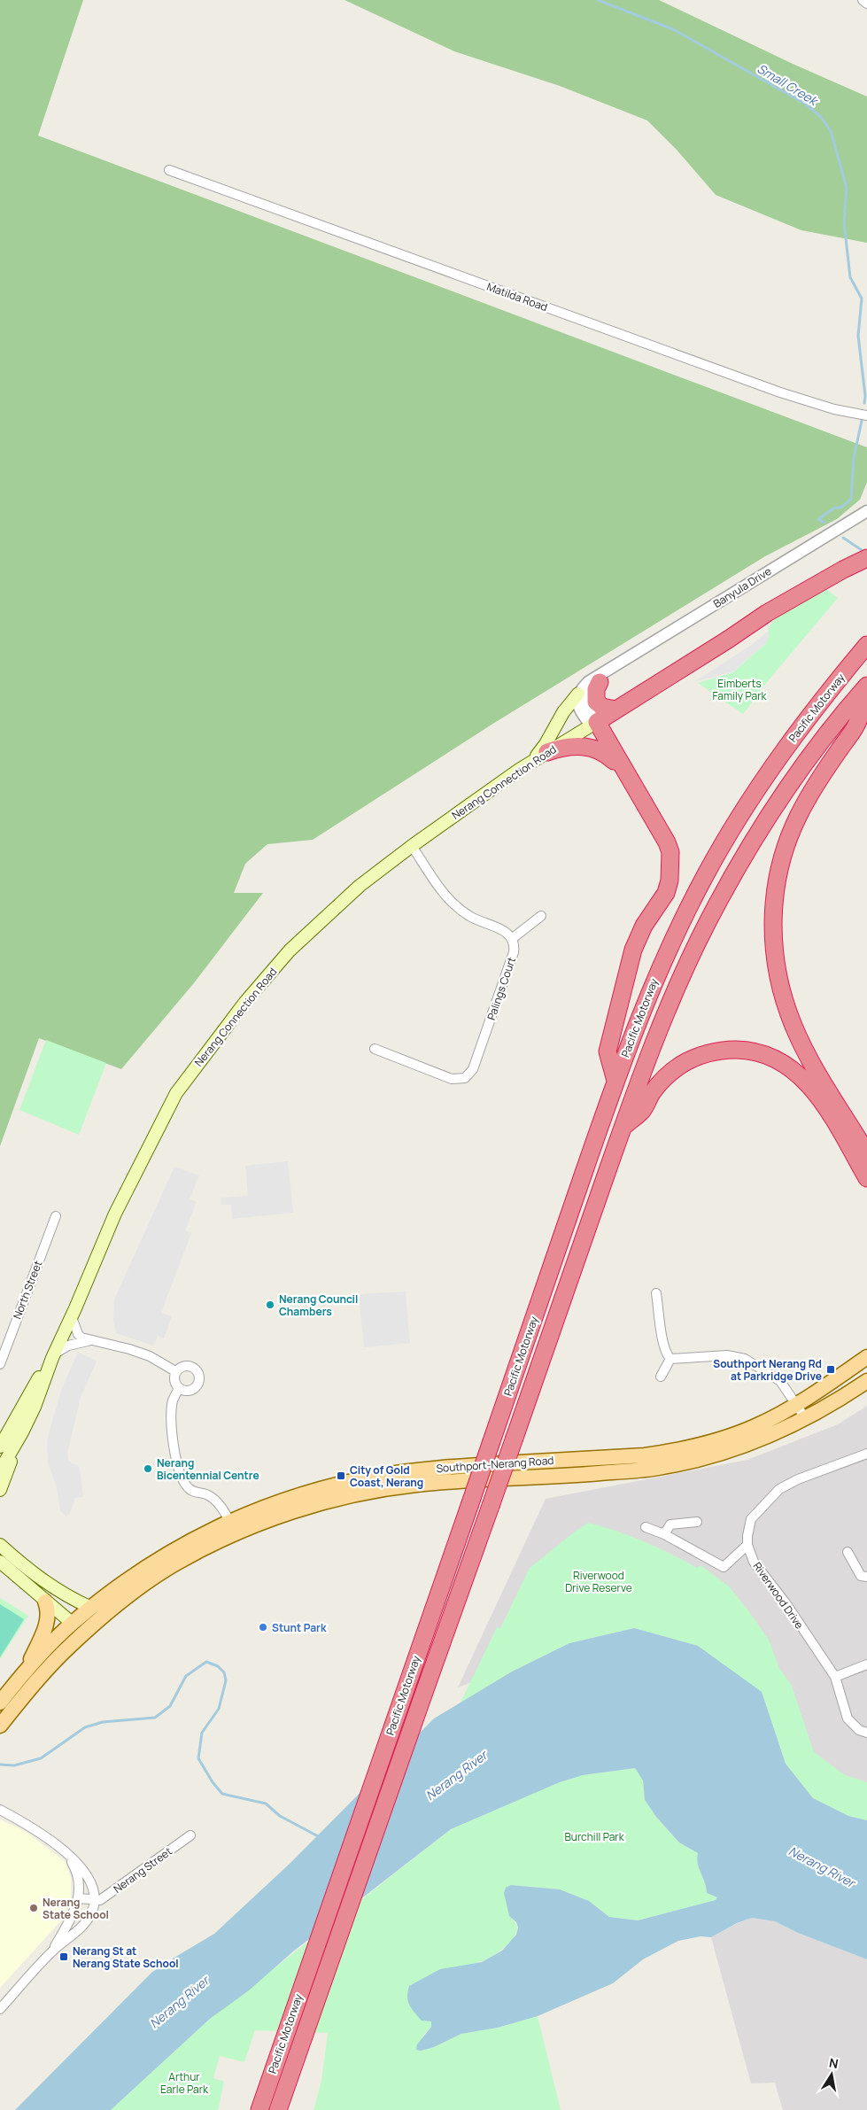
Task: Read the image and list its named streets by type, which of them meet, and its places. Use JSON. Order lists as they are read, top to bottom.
{
  "streets": {
    "highway": ["Pacific Motorway"],
    "main road": ["Nerang Connection Road", "Southport-Nerang Road"],
    "street": [
      "Matilda Road",
      "Banyula Drive",
      "Palings Court",
      "North Street",
      "Riverwood Drive",
      "Nerang Street"
    ]
  },
  "crossings": [
    ["Banyula Drive", "Nerang Connection Road"]
  ],
  "water": ["Small Creek", "Nerang River"],
  "parks": [
    "Eimberts Family Park",
    "Riverwood Drive Reserve",
    "Burchill Park",
    "Arthur Earle Park"
  ],
  "places": {
    "other": [
      "Nerang Council Chambers",
      "Nerang Bicentennial Centre",
      "Stunt Park",
      "Nerang State School"
    ],
    "transit": ["Southport Nerang Rd at Parkridge Drive", "City of Gold Coast, Nerang", "Nerang St at Nerang State School"]
  },
  "north": "top"
}
